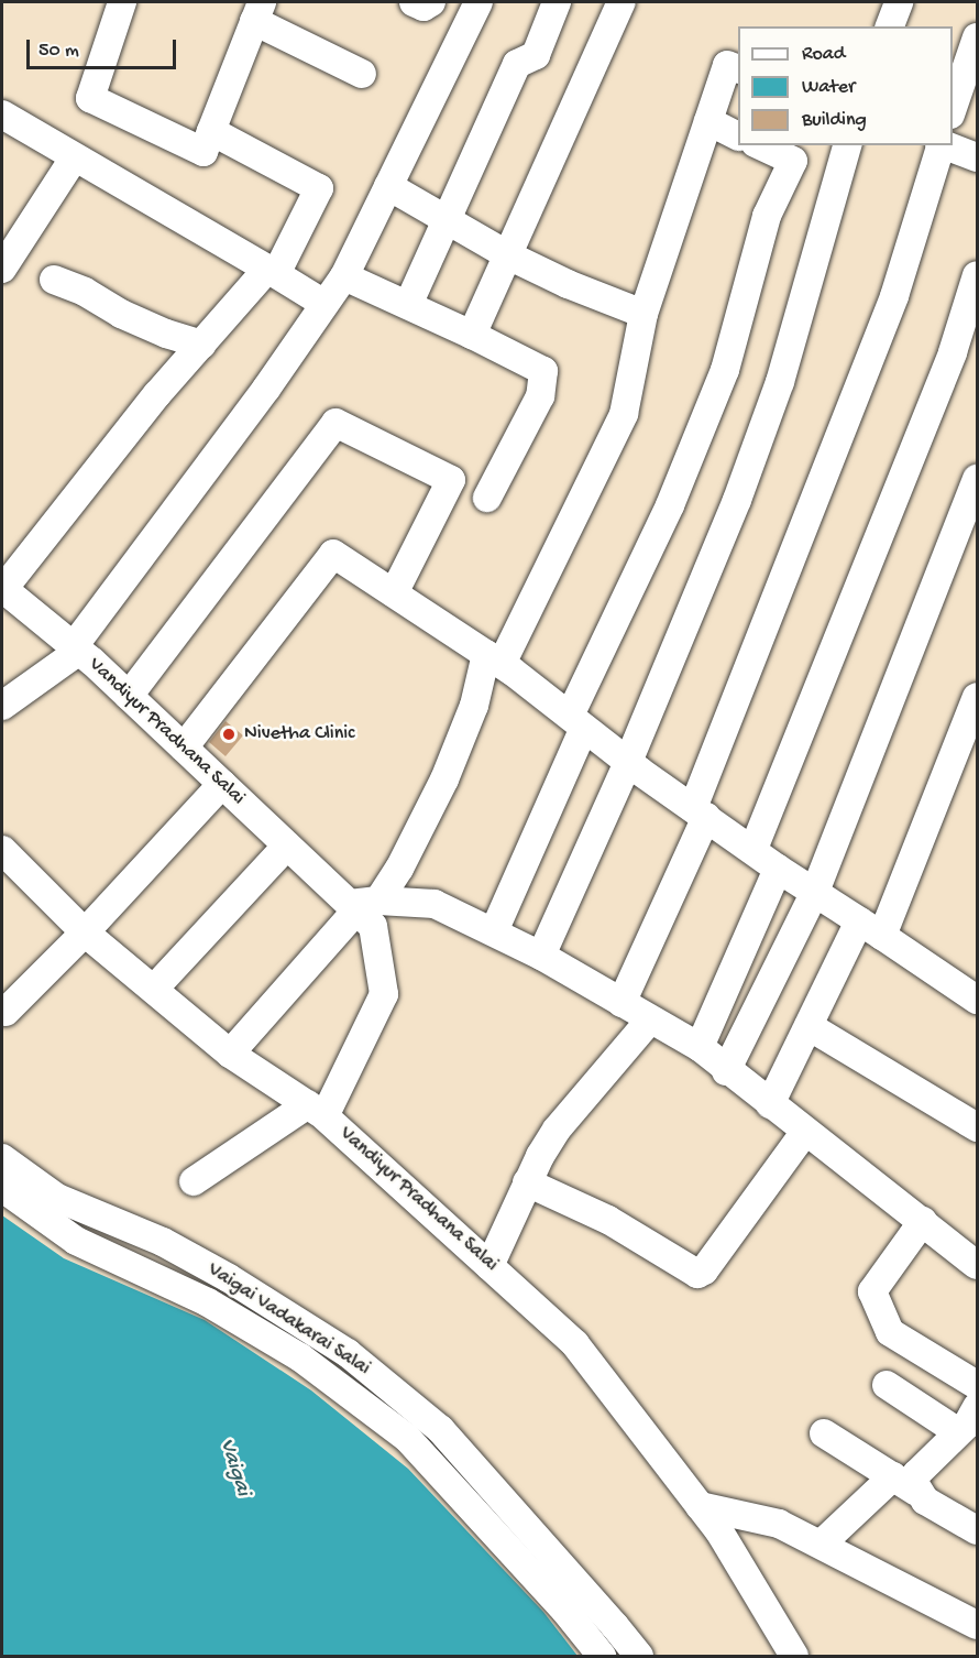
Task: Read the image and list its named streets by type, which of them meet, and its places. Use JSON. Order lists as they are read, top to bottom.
{
  "streets": {
    "street": ["Vandiyur Pradhana Salai", "Vaigai Vadakarai Salai"]
  },
  "water": ["Vaigai"],
  "places": ["Nivetha Clinic"],
  "legend": ["Road", "Water", "Building"],
  "scale_bar": "50 m"
}
